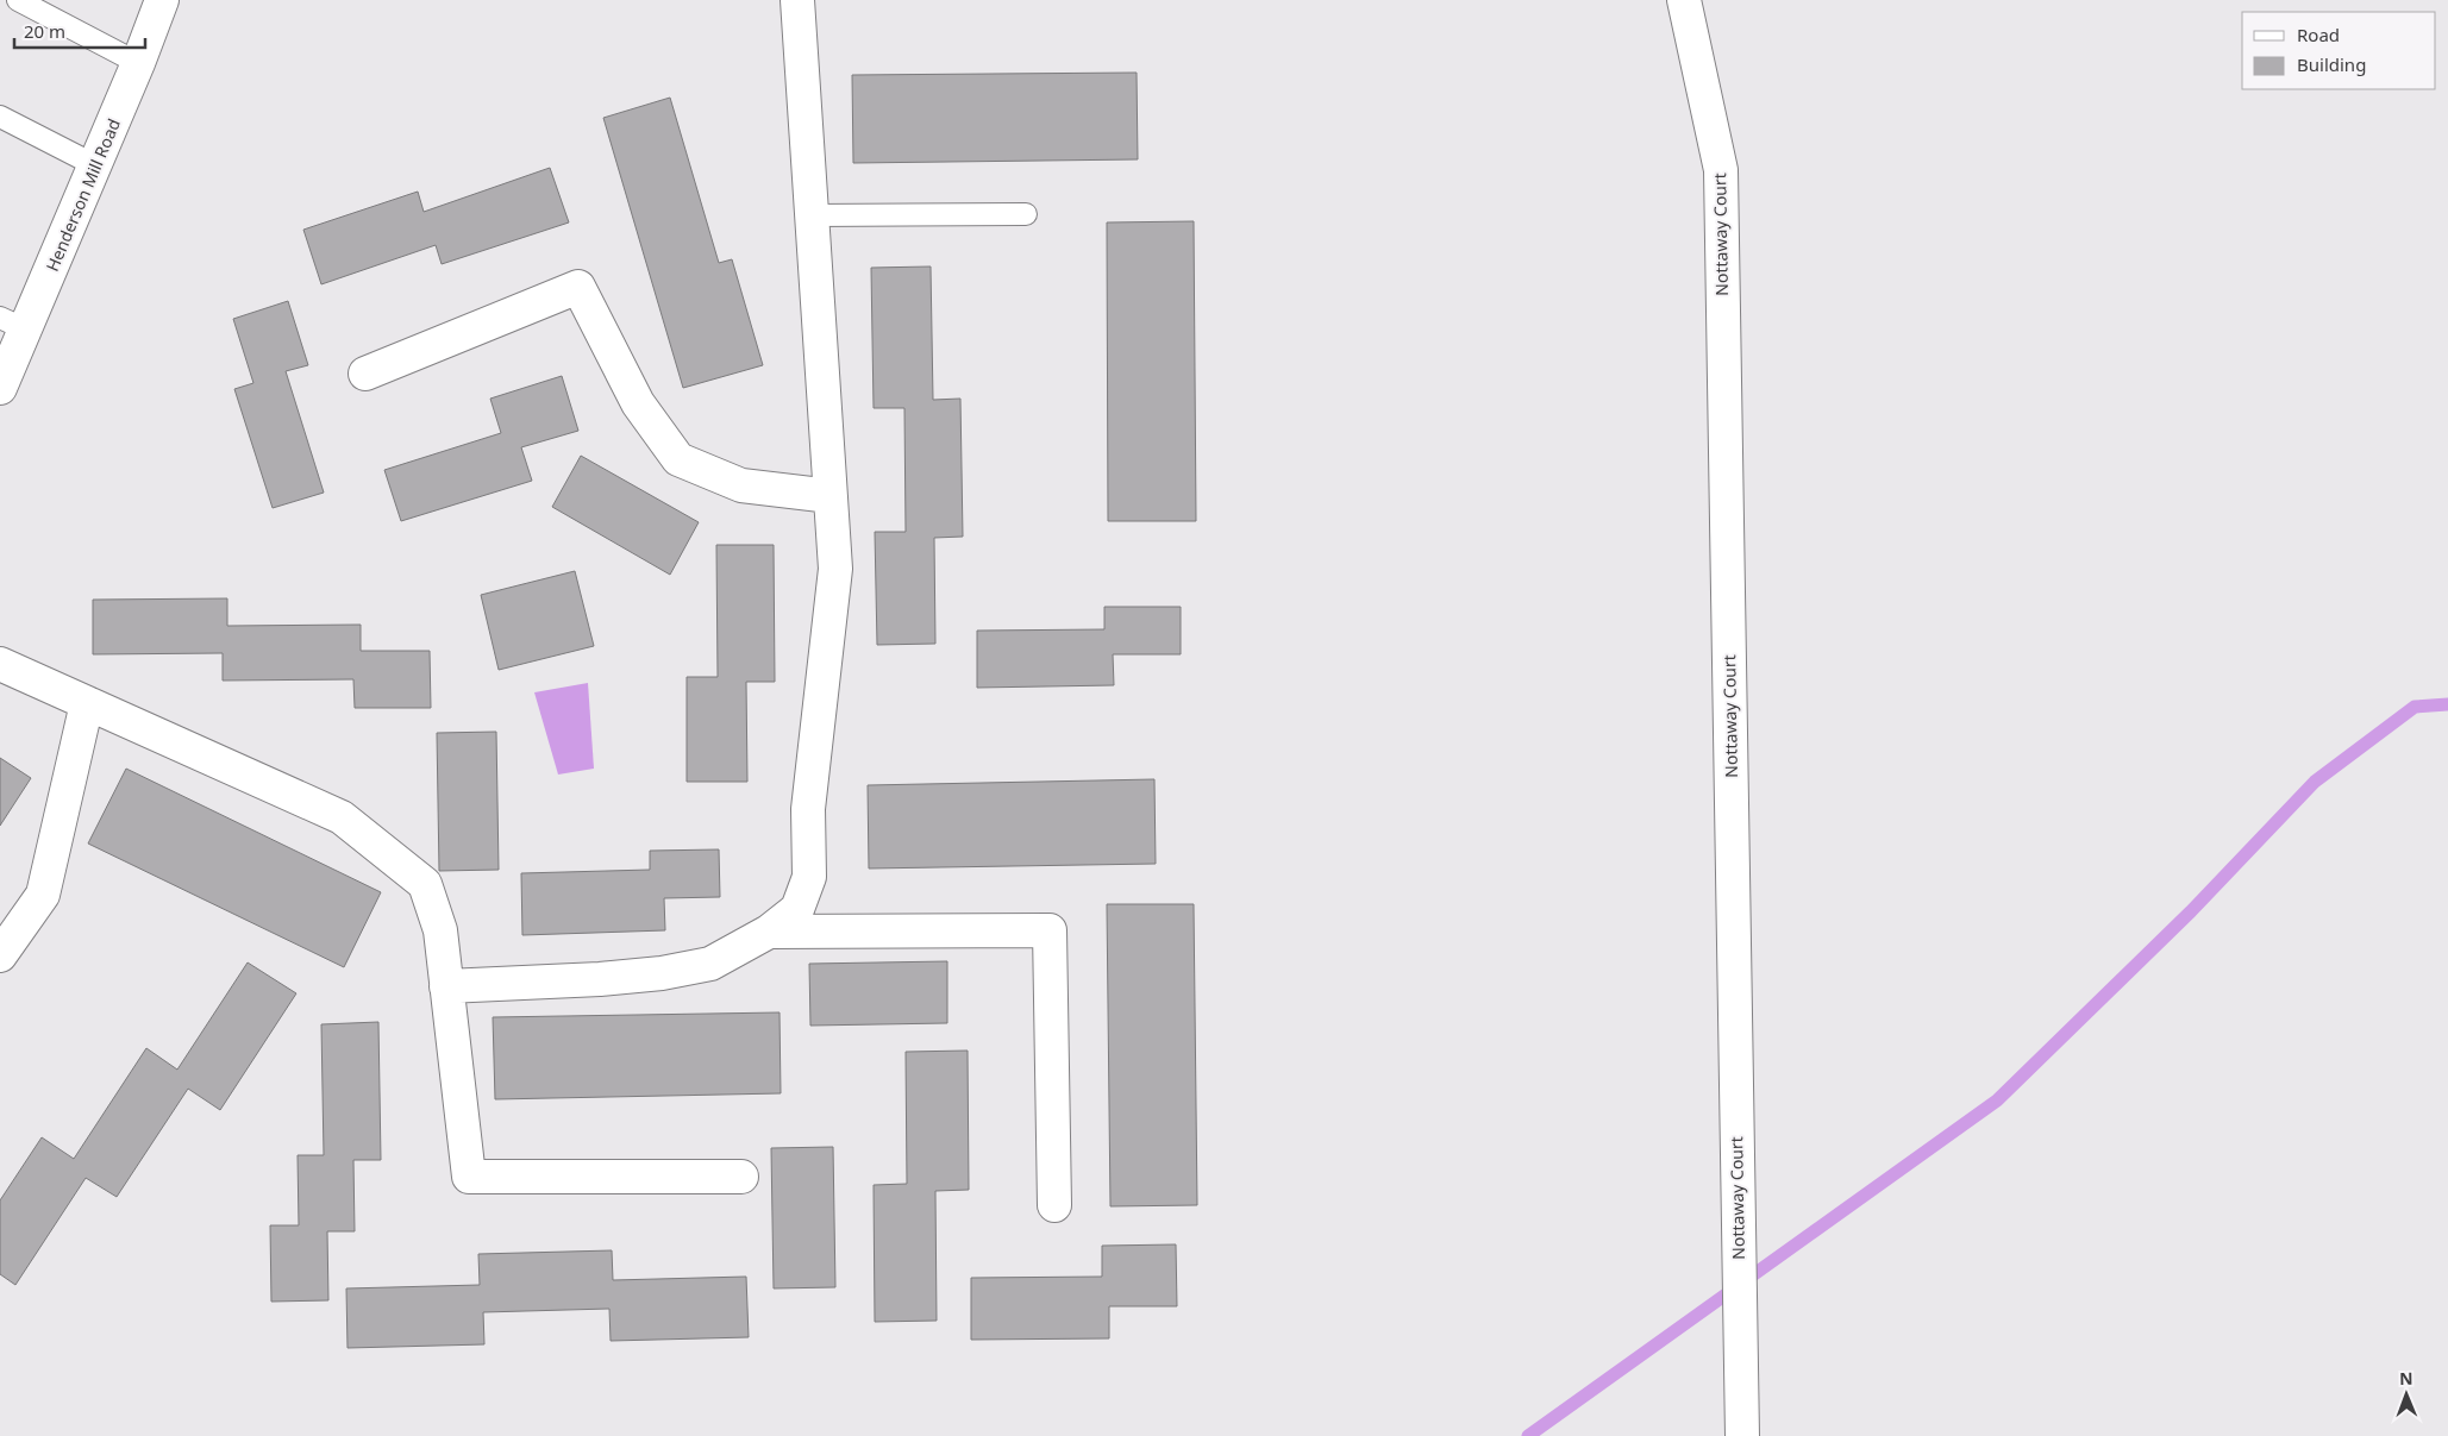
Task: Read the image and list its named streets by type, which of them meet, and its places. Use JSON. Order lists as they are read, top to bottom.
{
  "streets": {
    "street": ["Henderson Mill Road", "Nottaway Court"]
  },
  "legend": ["Road", "Building"],
  "scale_bar": "20 m",
  "north": "top"
}
